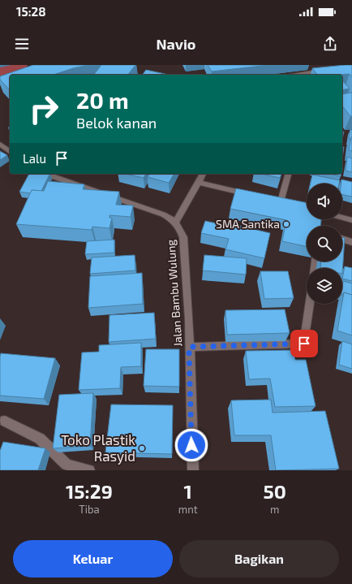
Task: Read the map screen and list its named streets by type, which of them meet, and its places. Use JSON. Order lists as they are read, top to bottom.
{
  "streets": {
    "street": ["Jalan Bambu Wulung"]
  },
  "places": ["SMA Santika", "Toko Plastik Rasyid"],
  "page": {
    "status": "15:28",
    "header": "Navio",
    "turn": ["20 m", "Belok kanan"],
    "then": "Lalu",
    "eta": [
      "15:29",
      "Tiba",
      "1",
      "mnt",
      "50",
      "m"
    ],
    "buttons": ["Keluar", "Bagikan"]
  }
}
